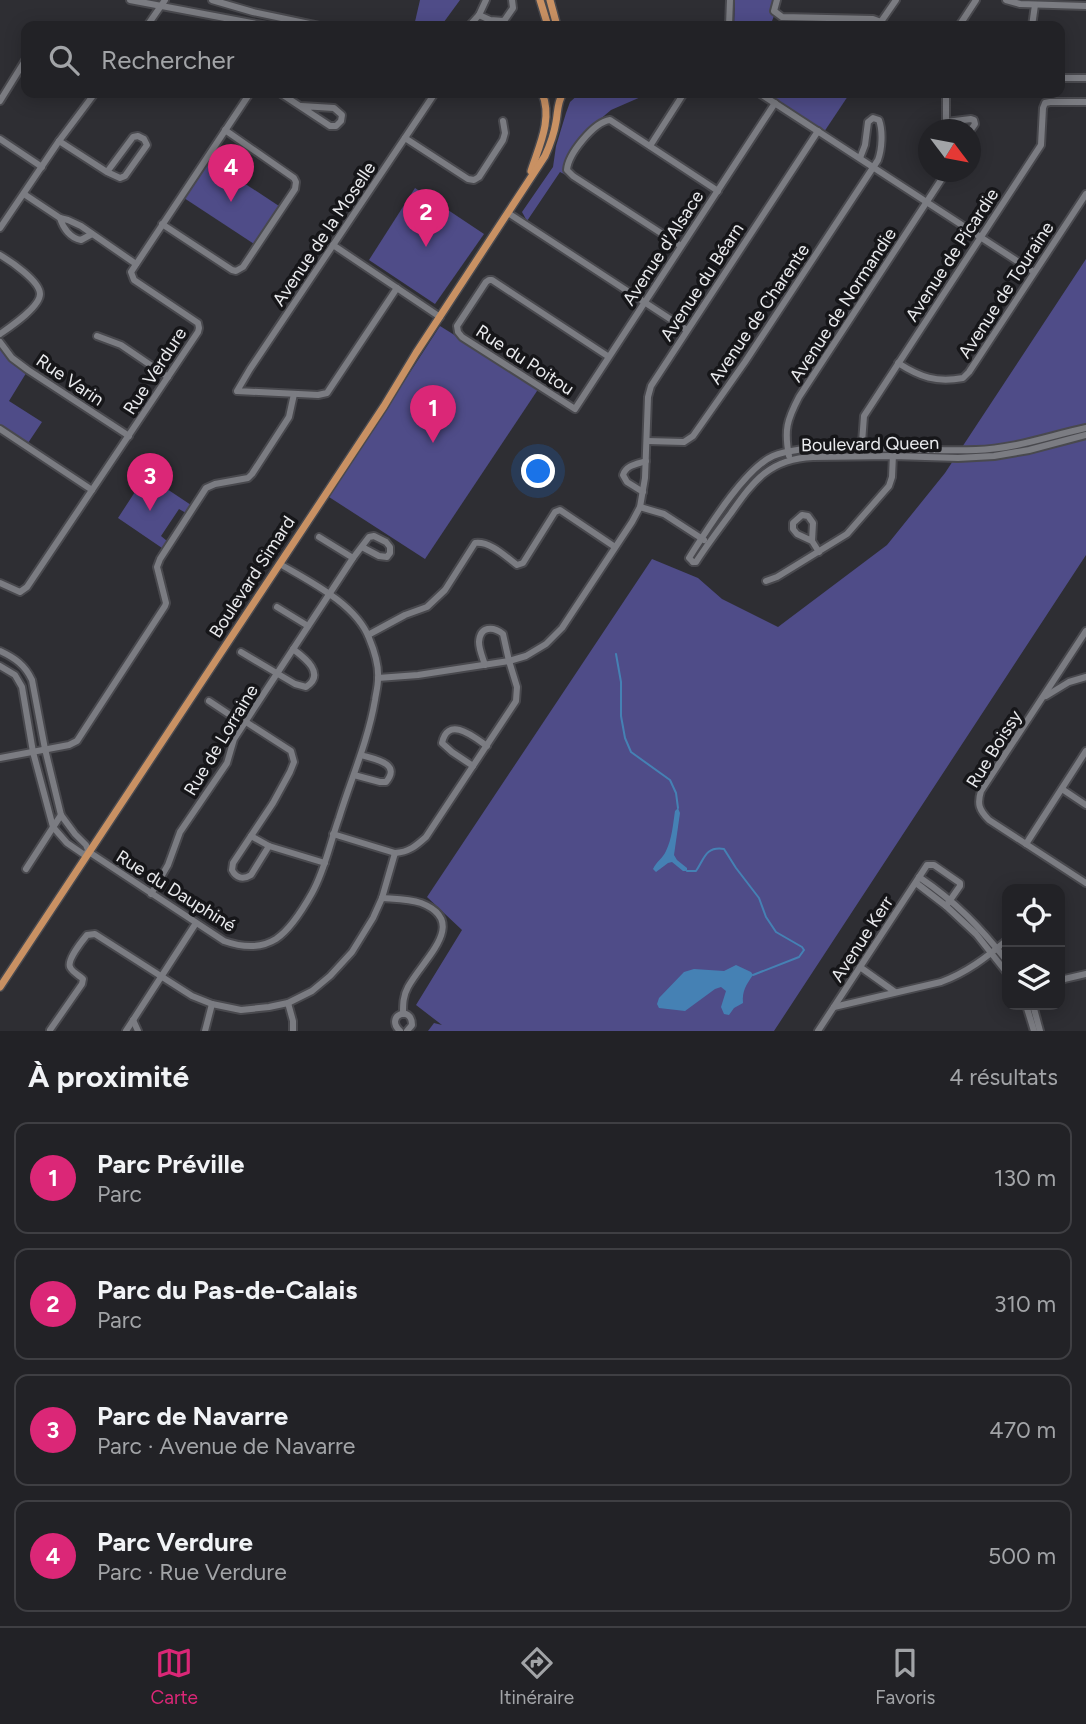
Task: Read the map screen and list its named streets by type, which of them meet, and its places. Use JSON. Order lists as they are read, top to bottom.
{
  "streets": {
    "main road": ["Boulevard Simard"],
    "street": [
      "Avenue de la Moselle",
      "Avenue d'Alsace",
      "Avenue de Picardie",
      "Avenue du Béarn",
      "Avenue de Touraine",
      "Avenue de Normandie",
      "Avenue de Charente",
      "Rue du Poitou",
      "Rue Verdure",
      "Rue Varin",
      "Boulevard Queen",
      "Rue de Lorraine",
      "Rue Boissy",
      "Rue du Dauphiné",
      "Avenue Kerr"
    ]
  },
  "crossings": [
    ["Avenue d'Alsace", "Rue du Poitou"],
    ["Avenue de Picardie", "Avenue de Touraine"],
    ["Avenue de Picardie", "Boulevard Queen"],
    ["Avenue du Béarn", "Avenue de Charente"],
    ["Avenue du Béarn", "Rue du Dauphiné"],
    ["Avenue de Normandie", "Boulevard Queen"],
    ["Rue Verdure", "Rue Varin"],
    ["Boulevard Simard", "Rue du Dauphiné"],
    ["Rue de Lorraine", "Rue du Dauphiné"]
  ],
  "north": "bottom right",
  "page": {
    "search": "Rechercher",
    "pins": [
      "4",
      "2",
      "1",
      "3"
    ],
    "heading": ["À proximité", "4 résultats"],
    "list": [
      {
        "mark": "1",
        "name": "Parc Préville",
        "note": "Parc",
        "value": "130 m"
      },
      {
        "mark": "2",
        "name": "Parc du Pas-de-Calais",
        "note": "Parc",
        "value": "310 m"
      },
      {
        "mark": "3",
        "name": "Parc de Navarre",
        "note": "Parc · Avenue de Navarre",
        "value": "470 m"
      },
      {
        "mark": "4",
        "name": "Parc Verdure",
        "note": "Parc · Rue Verdure",
        "value": "500 m"
      }
    ],
    "nav": ["Carte", "Itinéraire", "Favoris"]
  }
}
